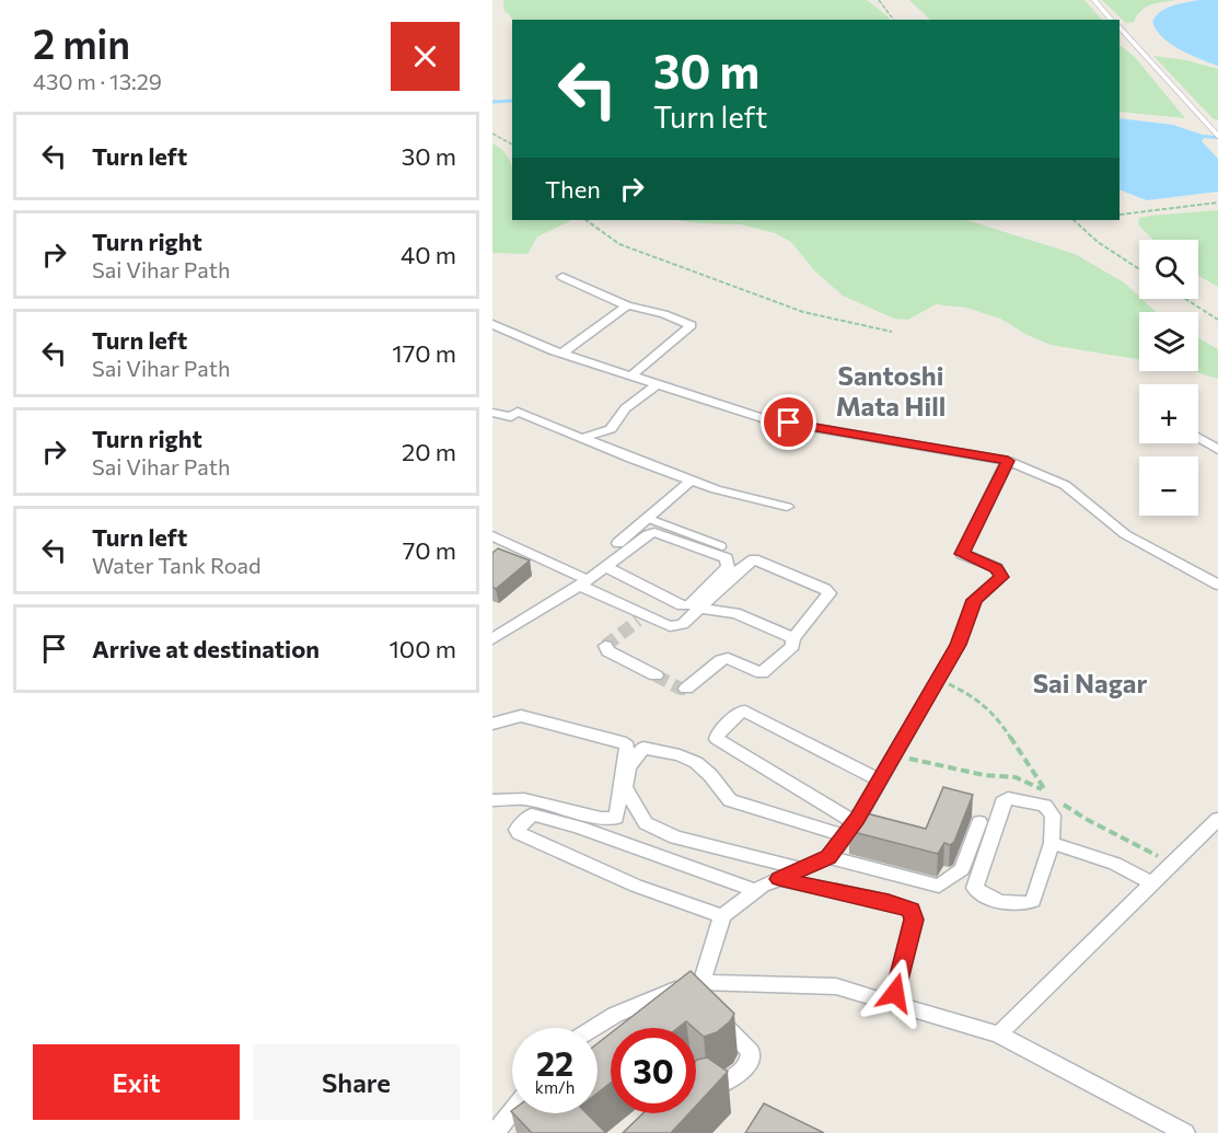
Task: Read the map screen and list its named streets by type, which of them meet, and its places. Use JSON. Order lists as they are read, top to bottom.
{
  "districts": ["Santoshi Mata Hill", "Sai Nagar"],
  "page": {
    "heading": ["2 min", "430 m · 13:29"],
    "turn": ["30 m", "Turn left"],
    "list": [
      {
        "name": "Turn left",
        "value": "30 m"
      },
      {
        "name": "Turn right",
        "note": "Sai Vihar Path",
        "value": "40 m"
      },
      {
        "name": "Turn left",
        "note": "Sai Vihar Path",
        "value": "170 m"
      },
      {
        "name": "Turn right",
        "note": "Sai Vihar Path",
        "value": "20 m"
      },
      {
        "name": "Turn left",
        "note": "Water Tank Road",
        "value": "70 m"
      },
      {
        "name": "Arrive at destination",
        "value": "100 m"
      }
    ],
    "then": "Then",
    "map_buttons": ["+", "−"],
    "speed": "22 km/h",
    "limit": "30",
    "buttons": ["Exit", "Share"]
  }
}
